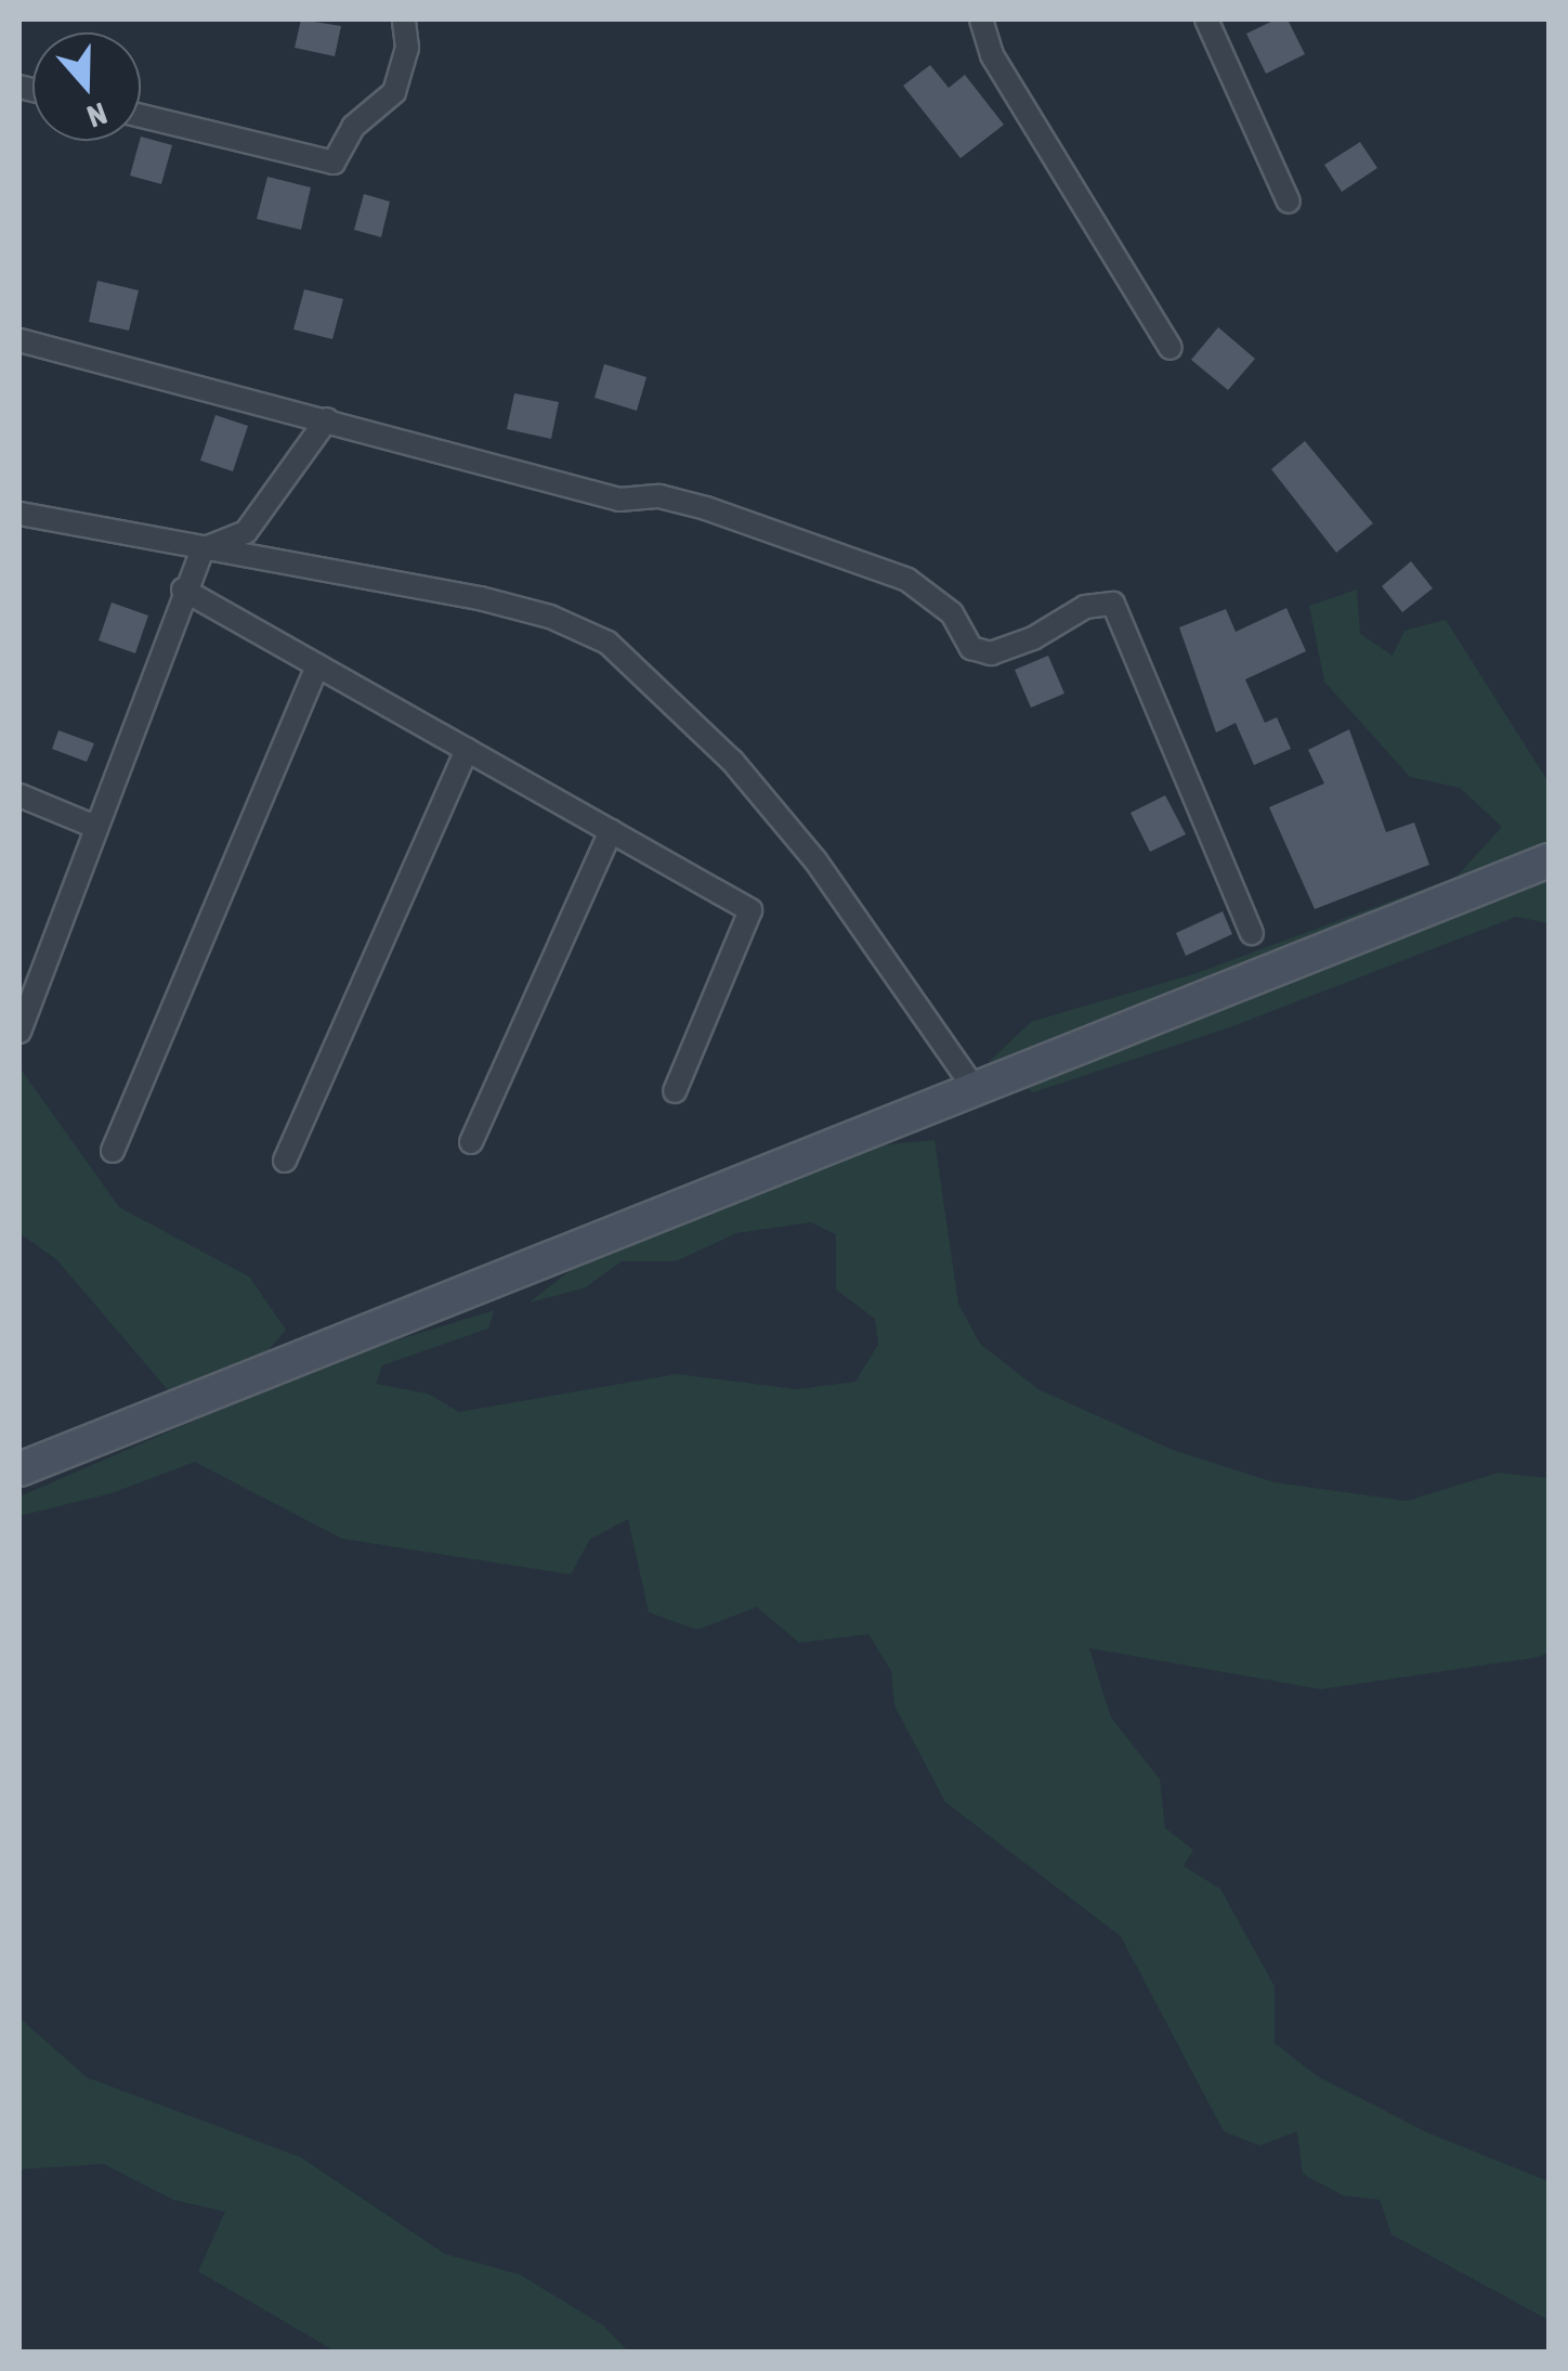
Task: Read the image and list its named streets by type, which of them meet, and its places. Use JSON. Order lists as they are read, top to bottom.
{
  "north": "bottom"
}
